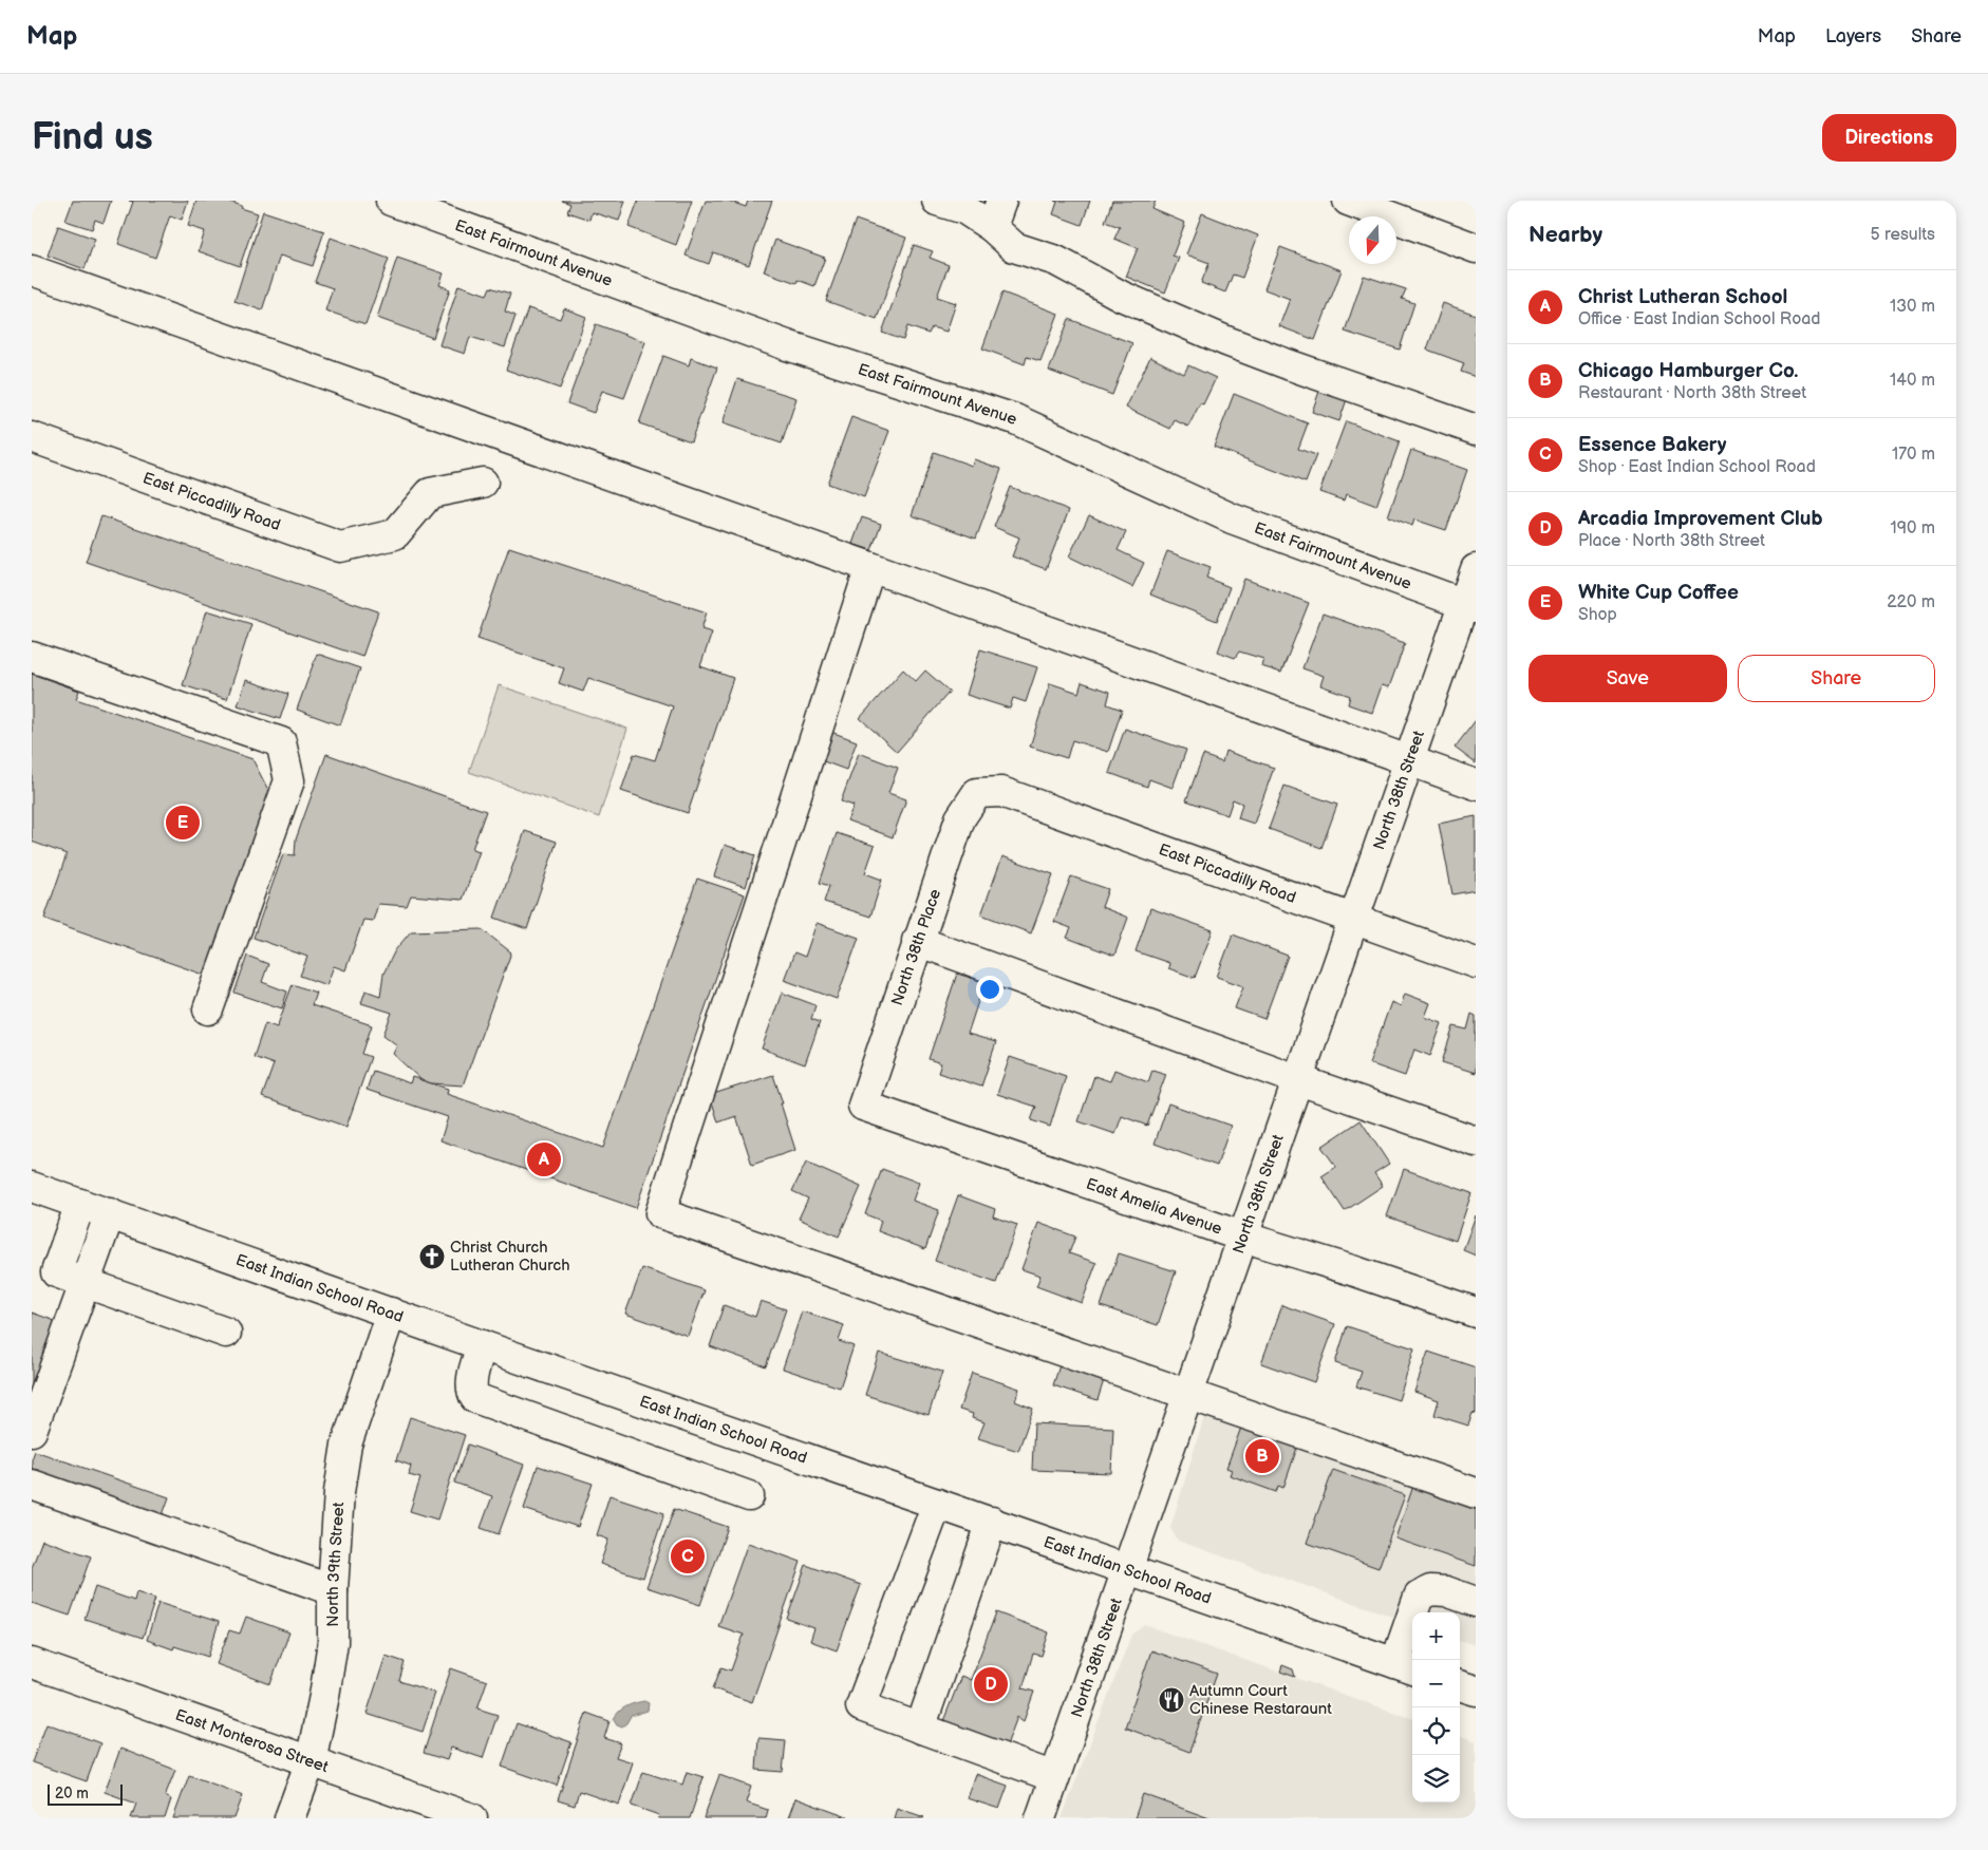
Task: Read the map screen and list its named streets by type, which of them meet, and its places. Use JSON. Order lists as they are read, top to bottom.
{
  "streets": {
    "street": [
      "East Fairmount Avenue",
      "East Piccadilly Road",
      "North 38th Street",
      "North 38th Place",
      "East Amelia Avenue",
      "East Indian School Road",
      "North 39th Street",
      "East Monterosa Street"
    ]
  },
  "crossings": [
    ["East Fairmount Avenue", "North 38th Street"],
    ["East Piccadilly Road", "North 38th Street"],
    ["East Piccadilly Road", "North 38th Place"],
    ["North 38th Street", "East Amelia Avenue"],
    ["North 38th Street", "East Indian School Road"],
    ["North 38th Place", "East Amelia Avenue"],
    ["East Indian School Road", "North 39th Street"],
    ["North 39th Street", "East Monterosa Street"]
  ],
  "places": {
    "church": ["Christ Church Lutheran Church"],
    "restaurant": ["Autumn Court Chinese Restaraunt"]
  },
  "scale_bar": "20 m",
  "north": "bottom",
  "page": {
    "header": "Map",
    "nav": ["Map", "Layers", "Share"],
    "buttons": [
      "Directions",
      ["Save", "Share"]
    ],
    "title": "Find us",
    "heading": ["Nearby", "5 results"],
    "list": [
      {
        "mark": "A",
        "name": "Christ Lutheran School",
        "note": "Office · East Indian School Road",
        "value": "130 m"
      },
      {
        "mark": "B",
        "name": "Chicago Hamburger Co.",
        "note": "Restaurant · North 38th Street",
        "value": "140 m"
      },
      {
        "mark": "C",
        "name": "Essence Bakery",
        "note": "Shop · East Indian School Road",
        "value": "170 m"
      },
      {
        "mark": "D",
        "name": "Arcadia Improvement Club",
        "note": "Place · North 38th Street",
        "value": "190 m"
      },
      {
        "mark": "E",
        "name": "White Cup Coffee",
        "note": "Shop",
        "value": "220 m"
      }
    ],
    "pins": [
      "E",
      "A",
      "B",
      "C",
      "D"
    ],
    "map_buttons": ["+", "−"],
    "scale": "20 m"
  }
}
